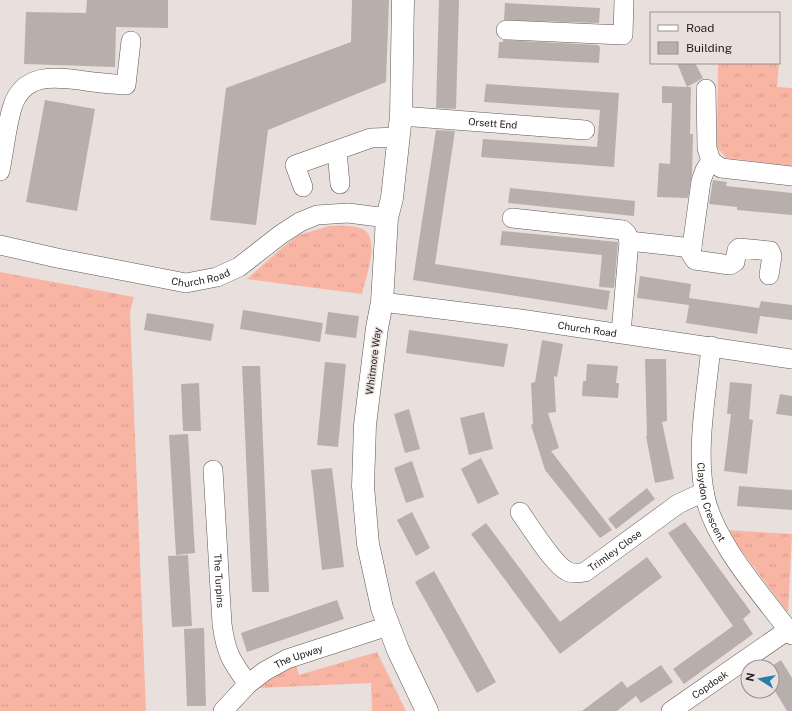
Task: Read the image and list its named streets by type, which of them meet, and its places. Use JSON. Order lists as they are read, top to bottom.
{
  "streets": {
    "street": [
      "Orsett End",
      "Church Road",
      "Whitmore Way",
      "Claydon Crescent",
      "Trimley Close",
      "The Turpins",
      "The Upway",
      "Copdoek"
    ]
  },
  "crossings": [
    ["Orsett End", "Whitmore Way"],
    ["Church Road", "Whitmore Way"],
    ["Church Road", "Claydon Crescent"],
    ["Whitmore Way", "The Upway"],
    ["Claydon Crescent", "Trimley Close"],
    ["Claydon Crescent", "Copdoek"],
    ["The Turpins", "The Upway"]
  ],
  "legend": ["Road", "Building"],
  "north": "left"
}
